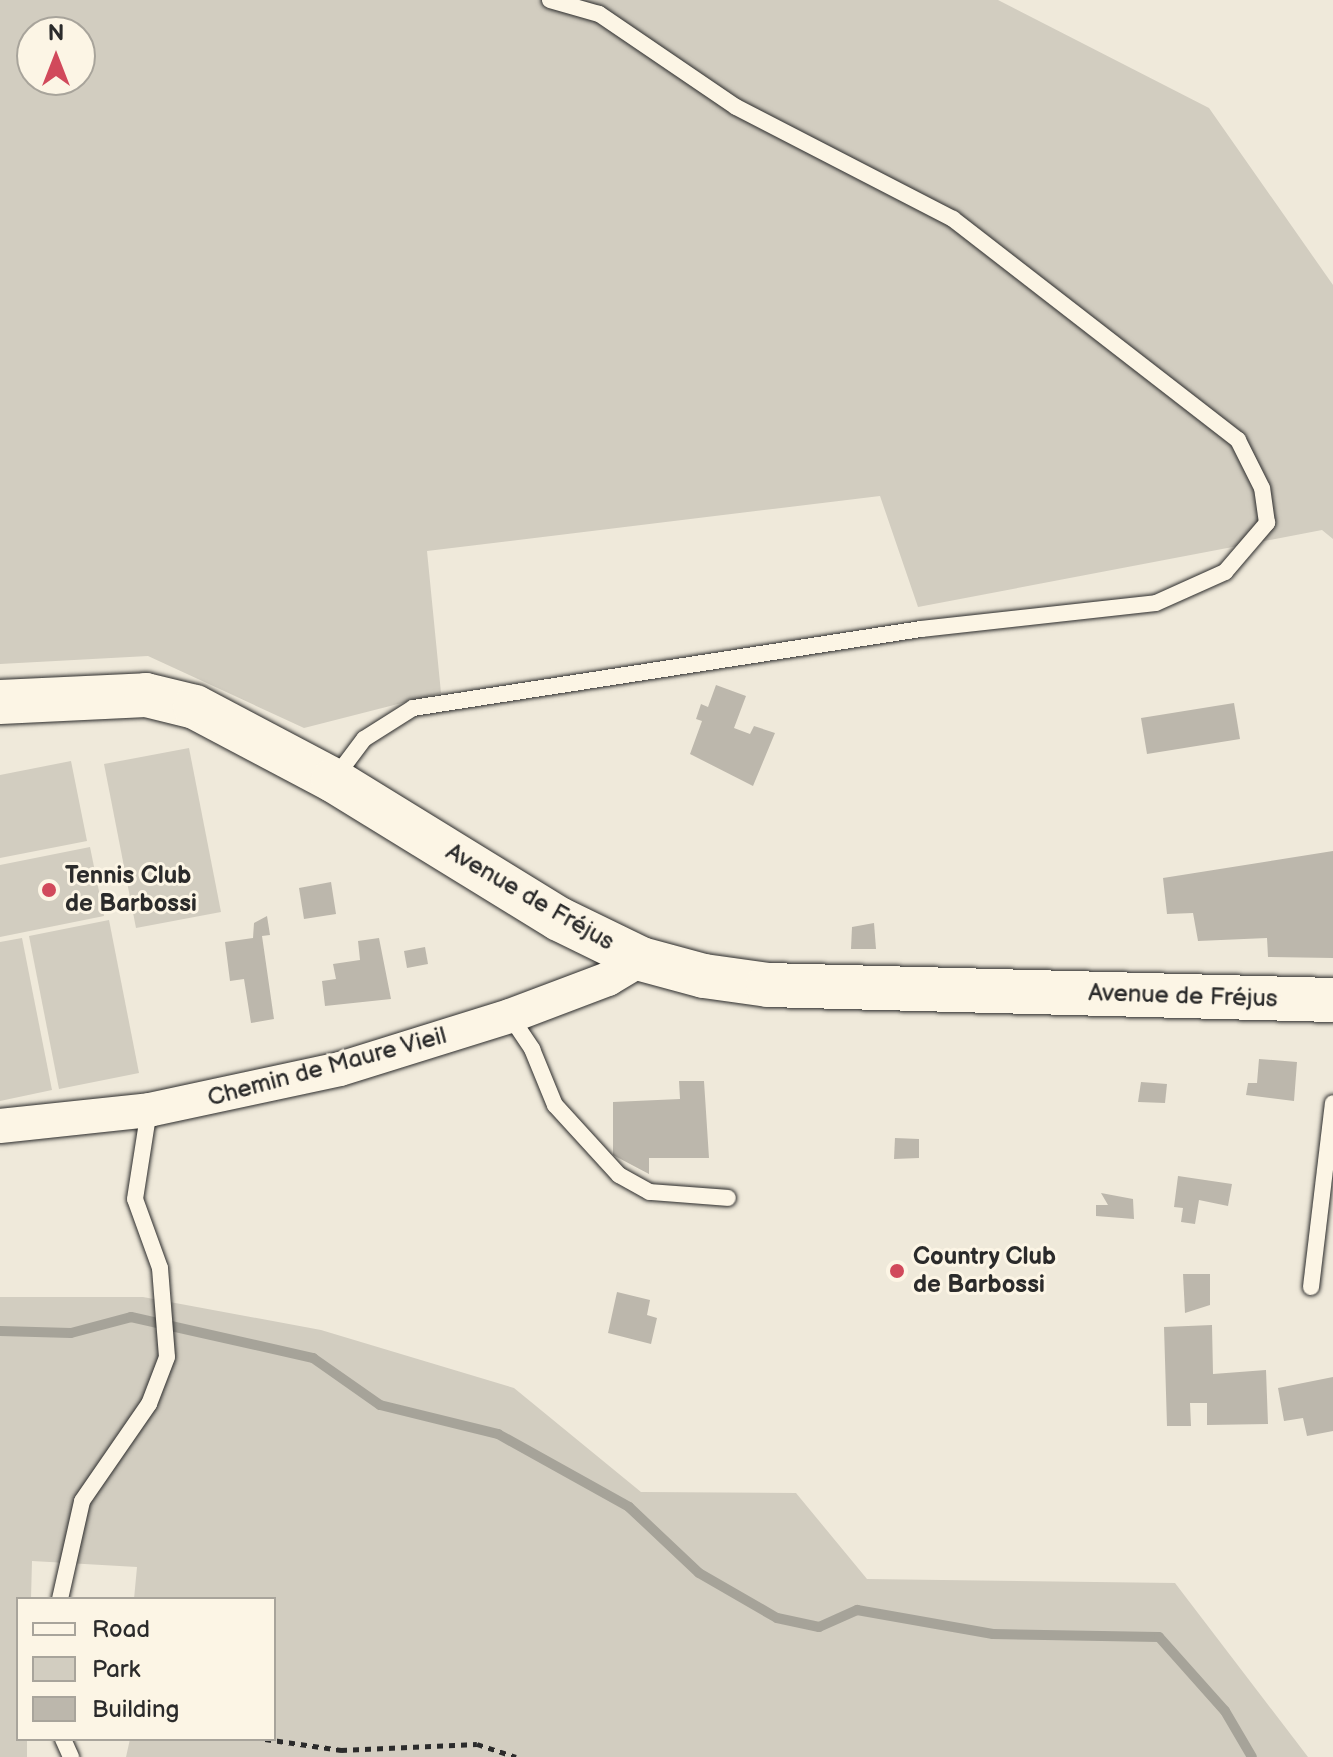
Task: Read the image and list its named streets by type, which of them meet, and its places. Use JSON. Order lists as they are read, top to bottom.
{
  "streets": {
    "main road": ["Avenue de Fréjus"],
    "street": ["Chemin de Maure Vieil"]
  },
  "crossings": [
    ["Avenue de Fréjus", "Chemin de Maure Vieil"]
  ],
  "places": ["Tennis Club de Barbossi", "Country Club de Barbossi"],
  "legend": ["Road", "Park", "Building"],
  "north": "top"
}
